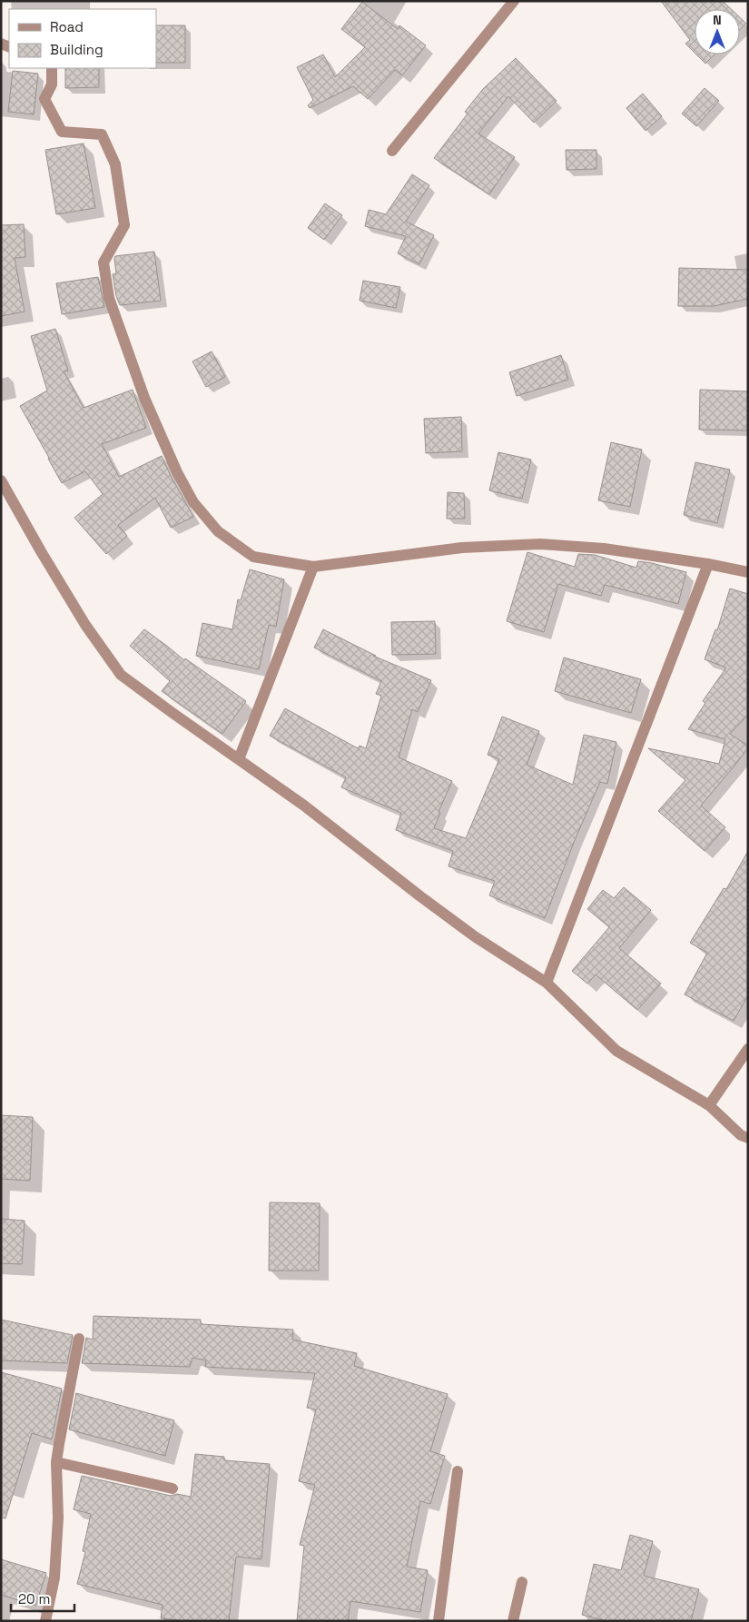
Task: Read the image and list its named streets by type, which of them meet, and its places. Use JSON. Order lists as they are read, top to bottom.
{
  "legend": ["Road", "Building"],
  "scale_bar": "20 m",
  "north": "top"
}
